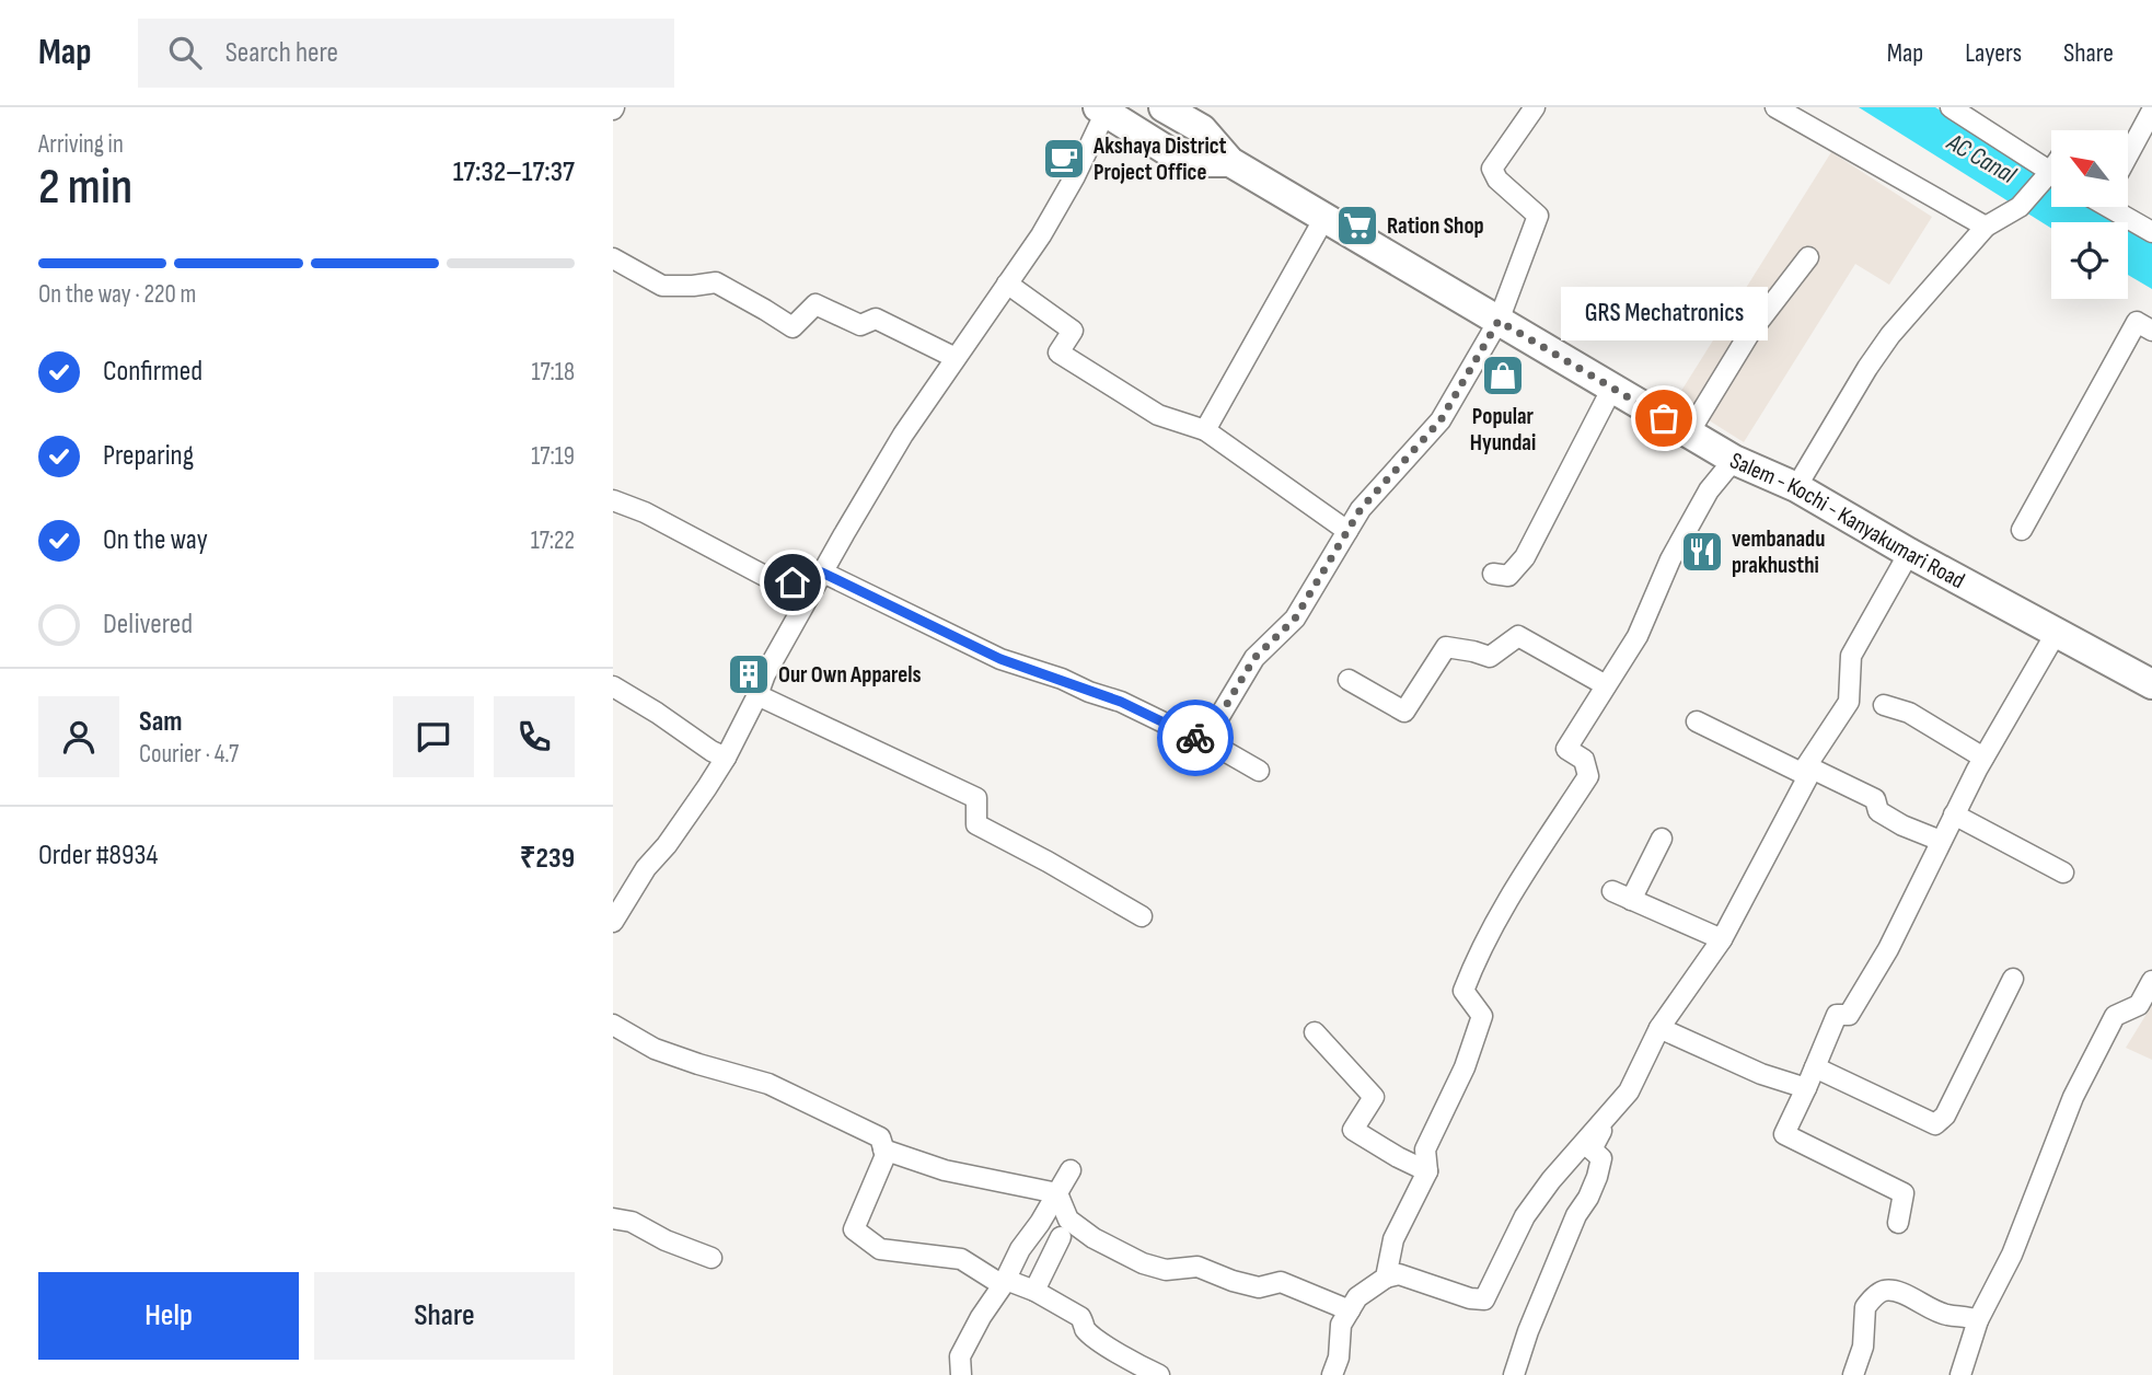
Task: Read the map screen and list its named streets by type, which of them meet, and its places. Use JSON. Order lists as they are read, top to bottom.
{
  "streets": {
    "highway": ["Salem - Kochi - Kanyakumari Road"]
  },
  "water": ["AC Canal"],
  "places": {
    "cafe": ["Akshaya District Project Office"],
    "supermarket": ["Ration Shop"],
    "shop": ["Popular Hyundai"],
    "other": ["GRS Mechatronics"],
    "restaurant": ["vembanadu prakhusthi"],
    "building": ["Our Own Apparels"]
  },
  "north": "top left",
  "page": {
    "header": "Map",
    "search": "Search here",
    "nav": ["Map", "Layers", "Share"],
    "heading": ["2 min", "Arriving in", "17:32–17:37"],
    "panel": [
      "Sam",
      "Courier · 4.7",
      "Order #8934",
      "₹239"
    ],
    "bar": "On the way · 220 m",
    "bubble": "GRS Mechatronics",
    "list": [
      ["Confirmed", "17:18"],
      ["Preparing", "17:19"],
      ["On the way", "17:22"],
      "Delivered"
    ],
    "buttons": ["Help", "Share"]
  }
}
